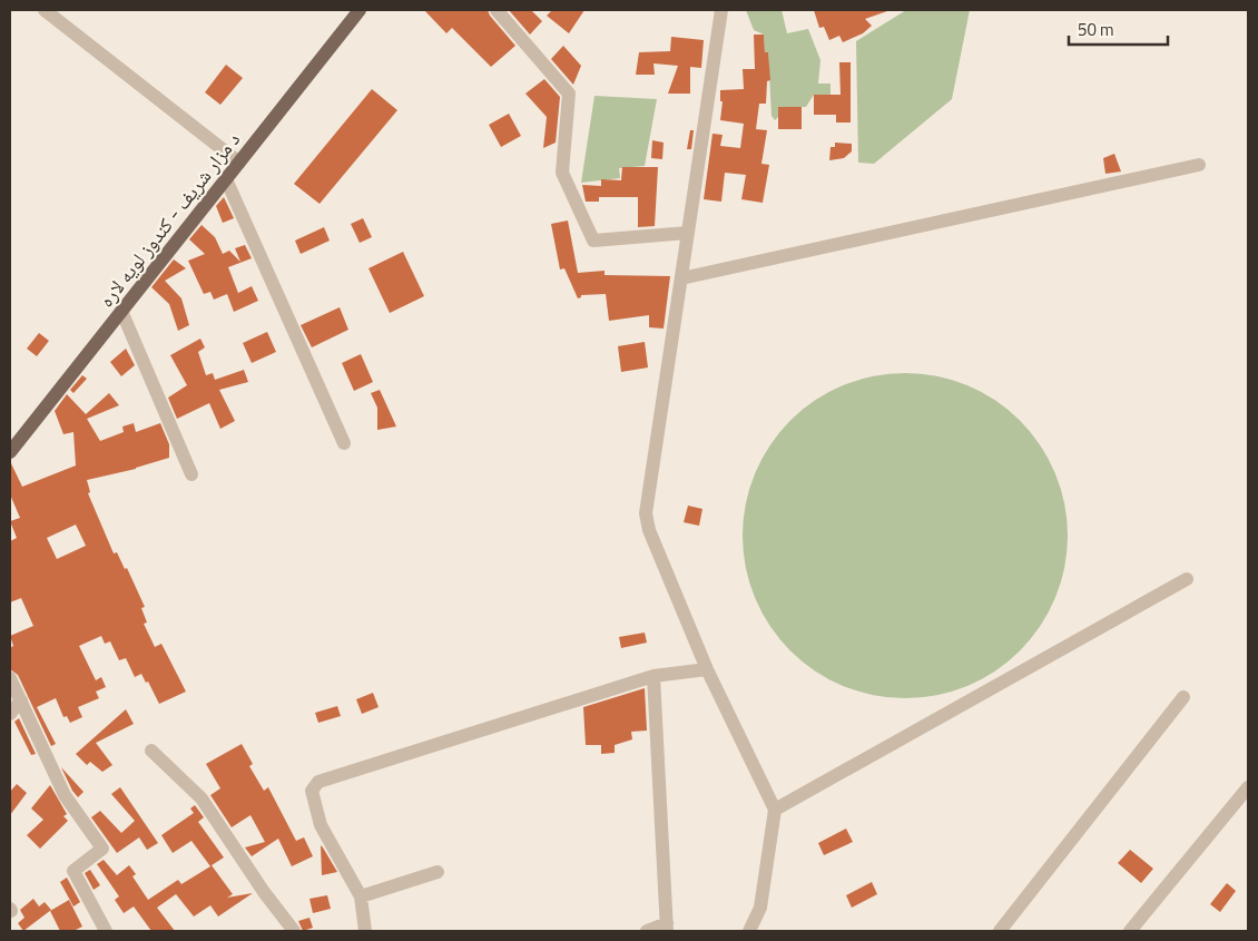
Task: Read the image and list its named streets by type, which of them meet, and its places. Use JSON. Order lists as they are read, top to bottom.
{
  "streets": {
    "main road": ["د مزار شریف - کندوز لویه لاره"]
  },
  "scale_bar": "50 m"
}
